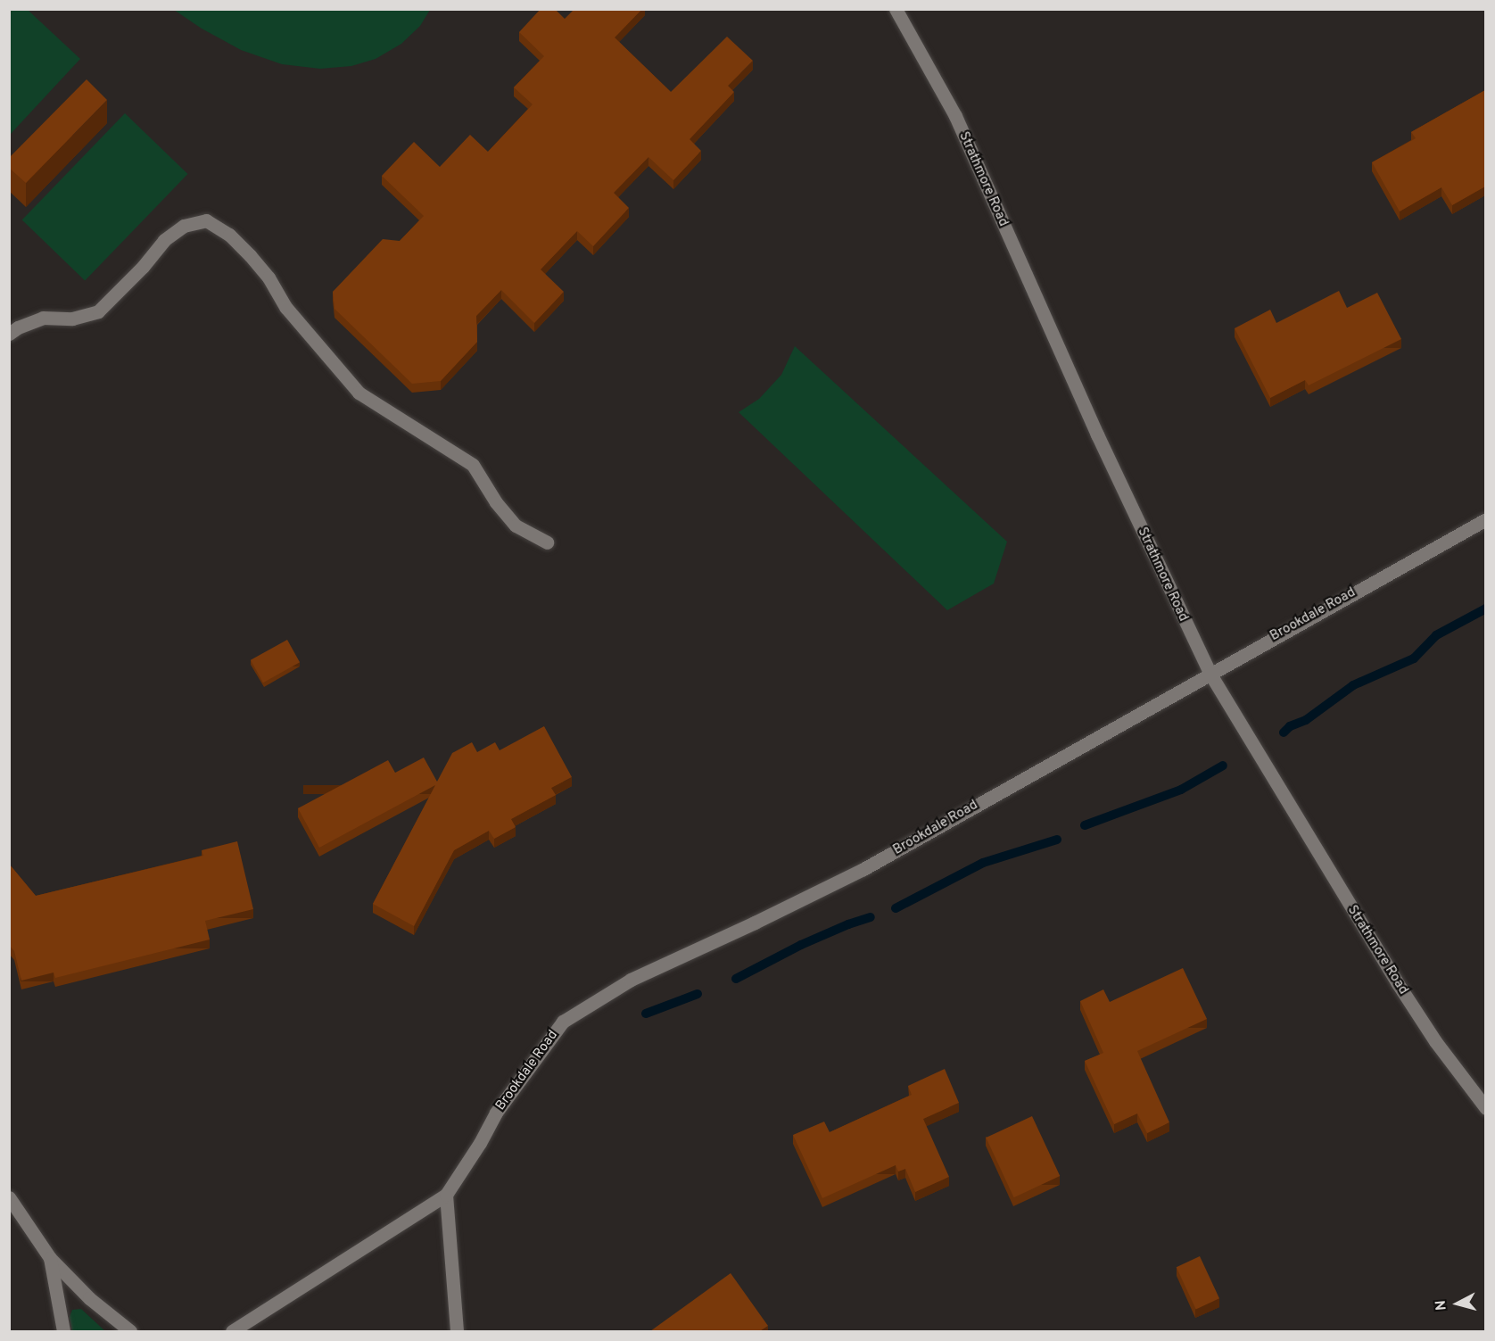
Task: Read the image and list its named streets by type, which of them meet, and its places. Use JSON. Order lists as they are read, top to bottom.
{
  "streets": {
    "street": ["Strathmore Road", "Brookdale Road"]
  },
  "crossings": [
    ["Strathmore Road", "Brookdale Road"]
  ],
  "north": "left"
}
